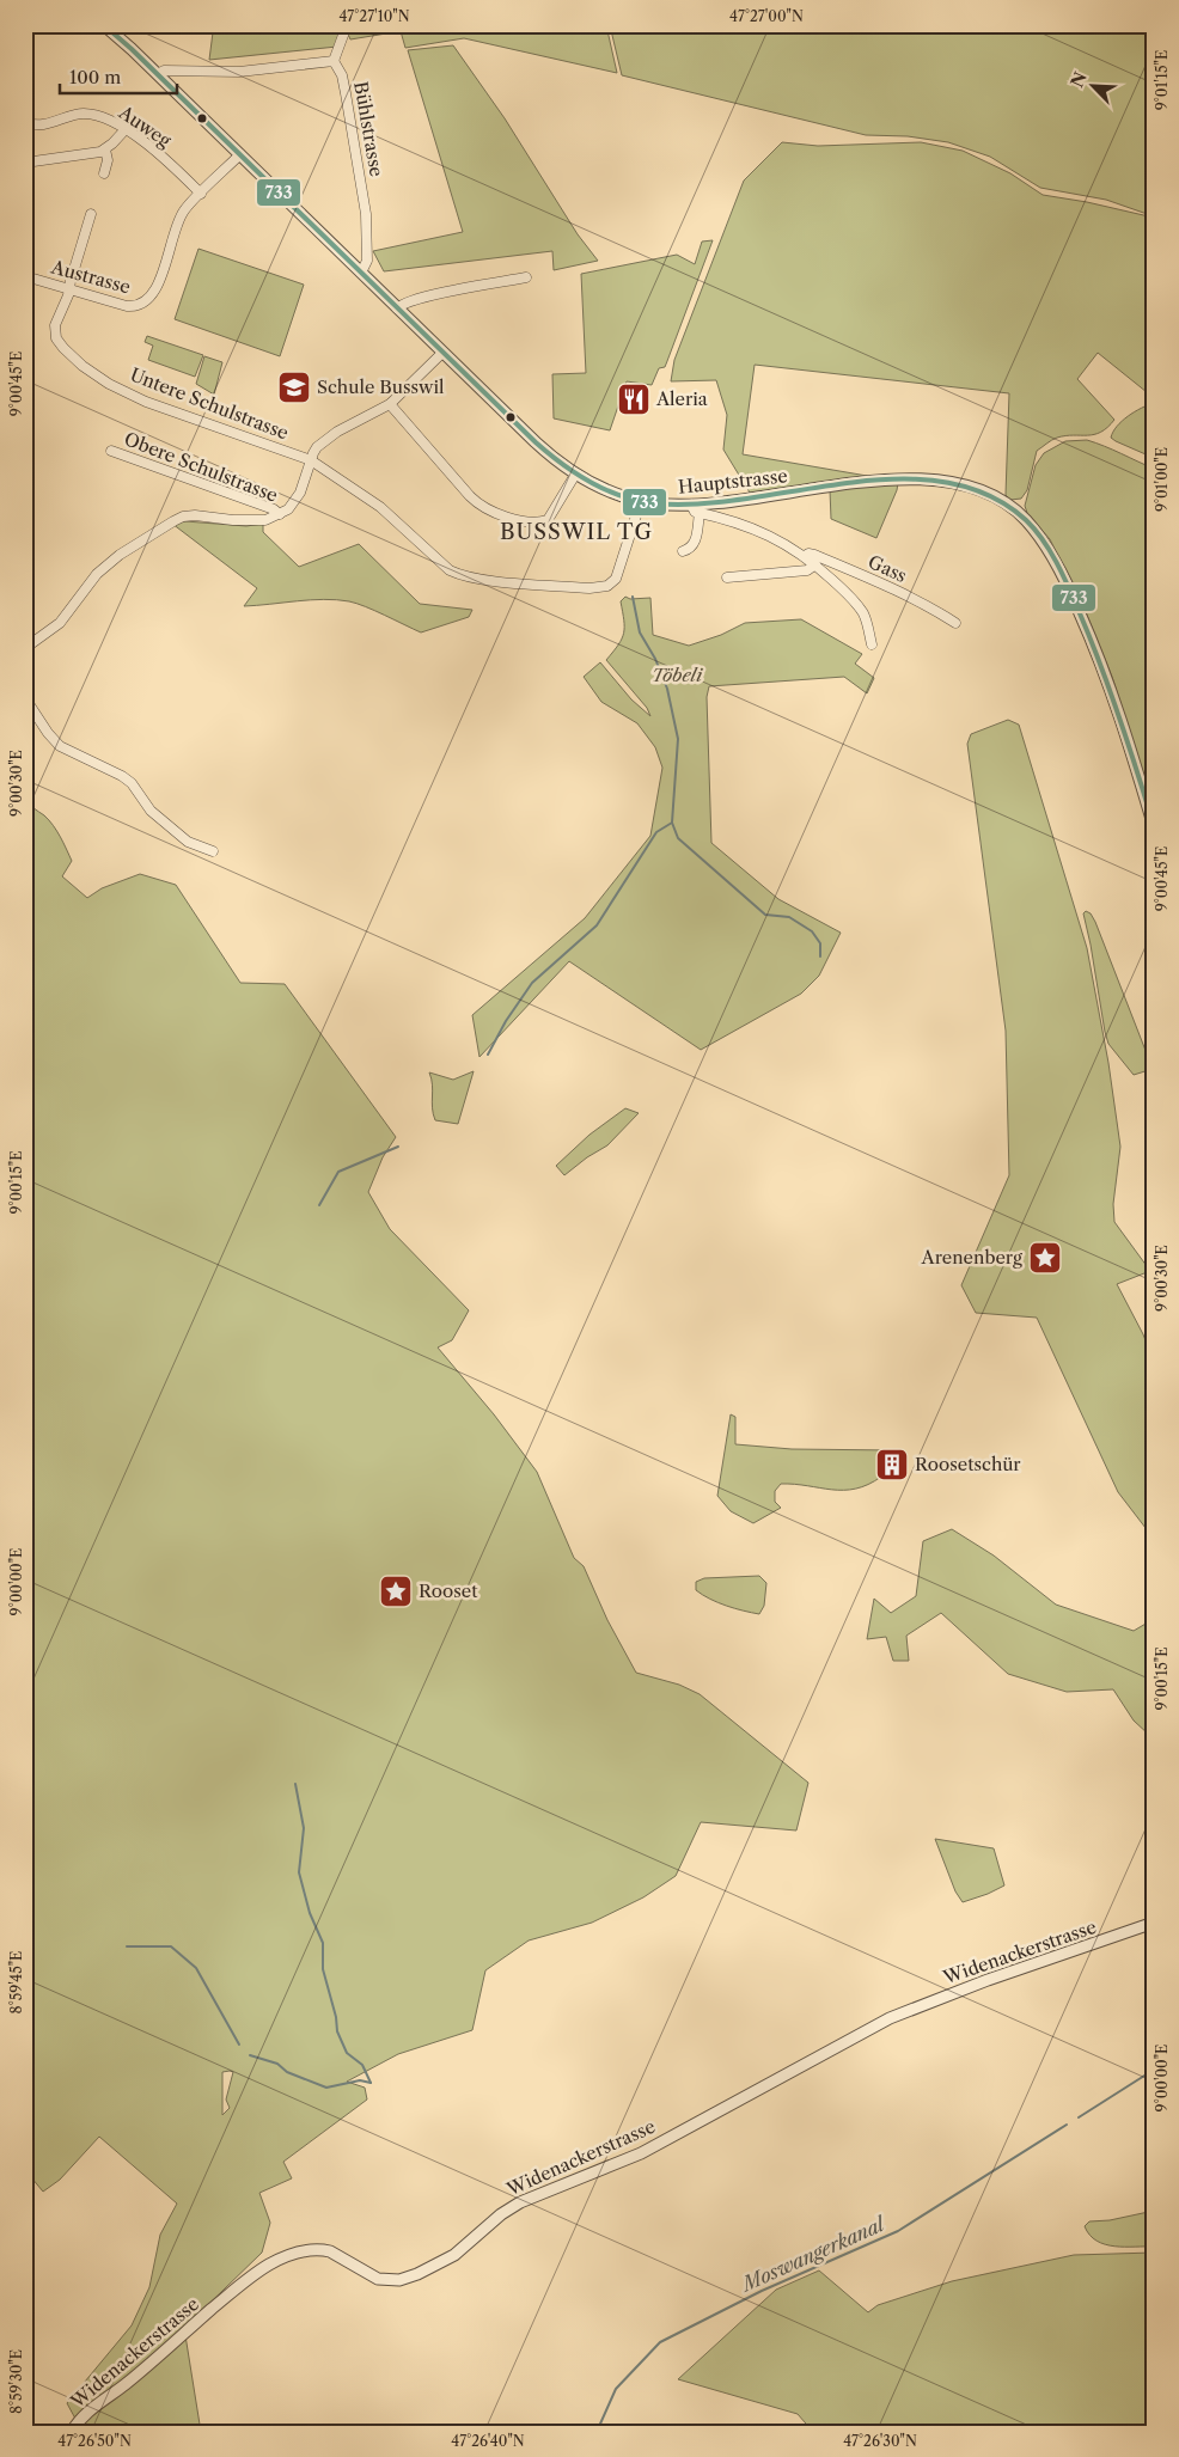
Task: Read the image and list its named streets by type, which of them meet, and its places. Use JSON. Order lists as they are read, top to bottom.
{
  "streets": {
    "street": [
      "Auweg",
      "Bühlstrasse",
      "Austrasse",
      "Untere Schulstrasse",
      "Obere Schulstrasse",
      "Hauptstrasse",
      "Gass",
      "Widenackerstrasse"
    ]
  },
  "crossings": [
    ["Auweg", "Austrasse"],
    ["Bühlstrasse", "Hauptstrasse"],
    ["Austrasse", "Untere Schulstrasse"],
    ["Austrasse", "Hauptstrasse"]
  ],
  "districts": ["BUSSWIL TG"],
  "water": ["Moswangerkanal"],
  "parks": ["Töbeli"],
  "places": {
    "school or university": ["Schule Busswil"],
    "restaurant": ["Aleria"],
    "place": ["Arenenberg", "Rooset"],
    "building": ["Roosetschür"]
  },
  "lines": ["transit line 733"],
  "scale_bar": "100 m",
  "north": "top left",
  "coordinates": [
    "47°27'10\"N",
    "47°27'00\"N",
    "9°01'15\"E",
    "9°00'45\"E",
    "9°01'00\"E",
    "9°00'30\"E",
    "9°00'15\"E",
    "9°00'00\"E",
    "8°59'45\"E",
    "8°59'30\"E",
    "47°26'50\"N",
    "47°26'40\"N",
    "47°26'30\"N"
  ]
}
